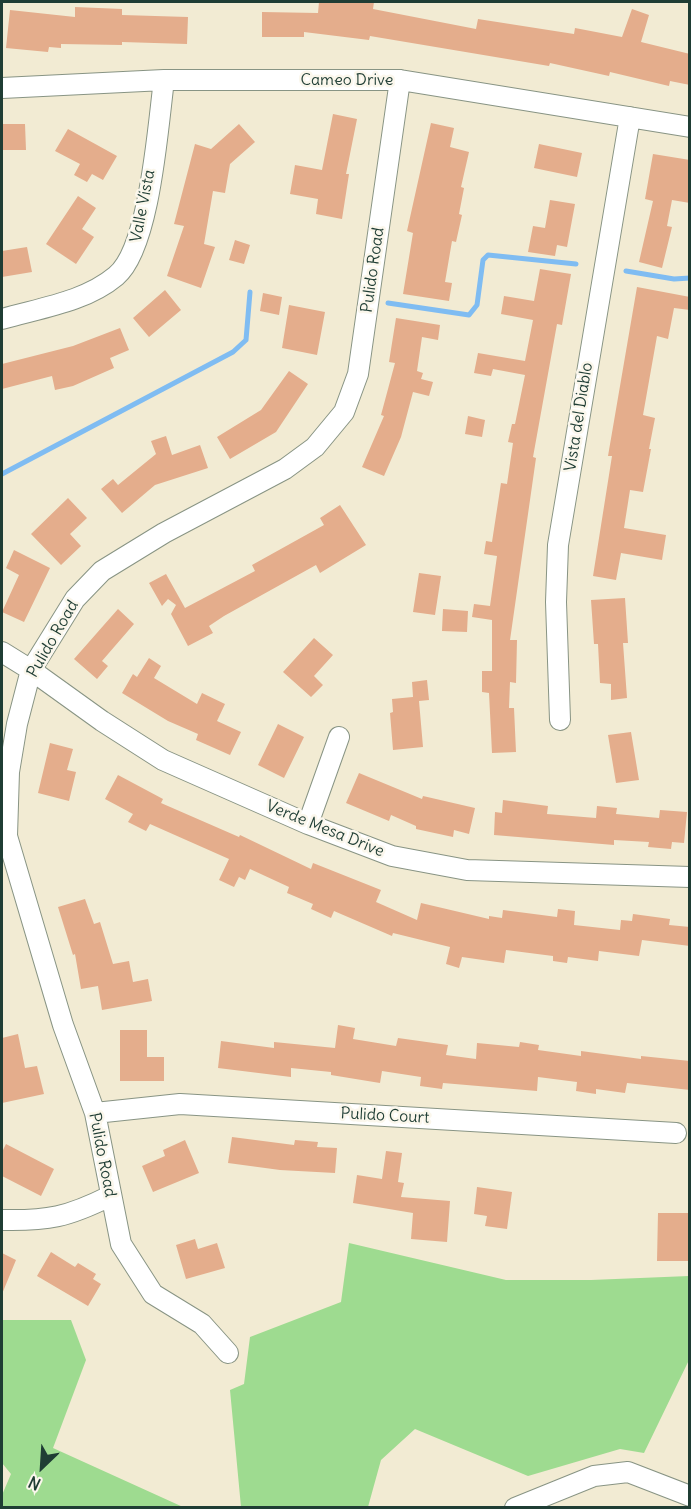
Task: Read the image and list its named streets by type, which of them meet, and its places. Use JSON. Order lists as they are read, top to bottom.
{
  "streets": {
    "street": [
      "Cameo Drive",
      "Valle Vista",
      "Pulido Road",
      "Vista del Diablo",
      "Verde Mesa Drive",
      "Pulido Court"
    ]
  },
  "crossings": [
    ["Cameo Drive", "Valle Vista"],
    ["Cameo Drive", "Pulido Road"],
    ["Cameo Drive", "Vista del Diablo"],
    ["Pulido Road", "Verde Mesa Drive"],
    ["Pulido Road", "Pulido Court"]
  ],
  "north": "bottom left"
}
